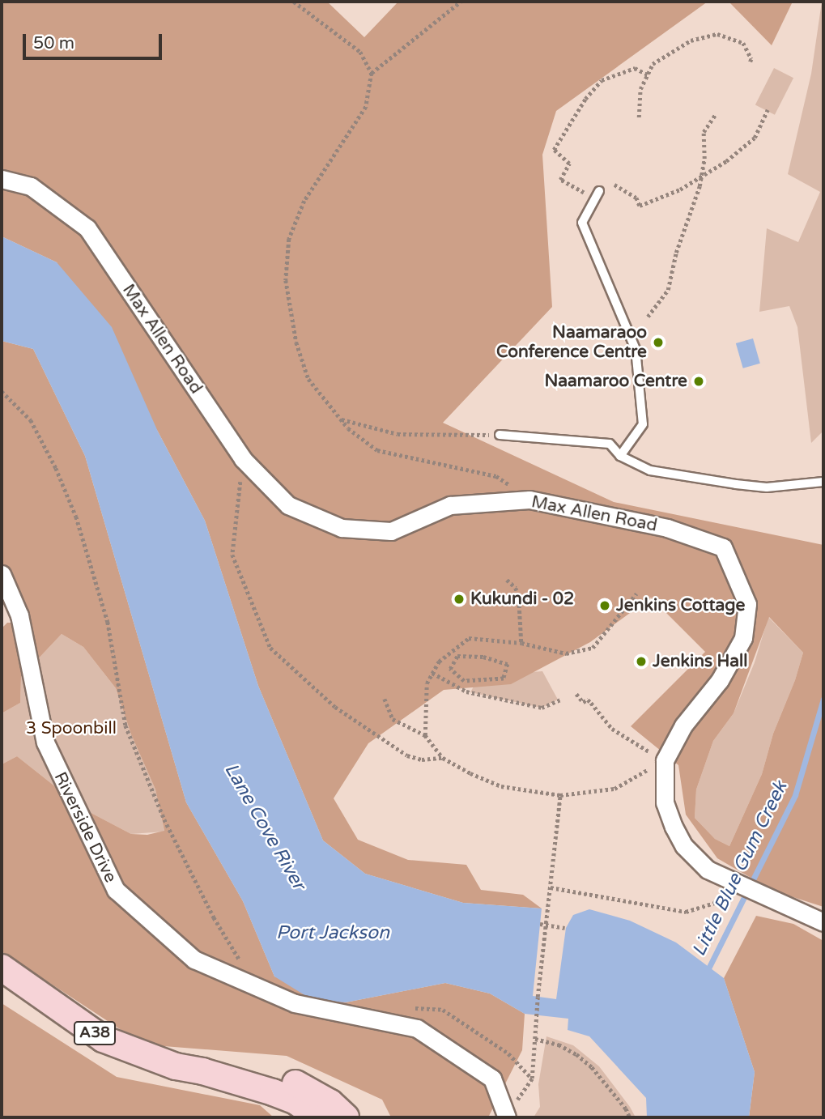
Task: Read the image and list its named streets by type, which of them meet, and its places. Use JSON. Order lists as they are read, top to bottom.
{
  "streets": {
    "main road": ["A38"],
    "street": ["Max Allen Road", "Riverside Drive"]
  },
  "water": ["Lane Cove River", "Little Blue Gum Creek", "Port Jackson"],
  "parks": ["3 Spoonbill"],
  "places": [
    "Naamaraoo Conference Centre",
    "Naamaroo Centre",
    "Kukundi - 02",
    "Jenkins Cottage",
    "Jenkins Hall"
  ],
  "scale_bar": "50 m"
}
